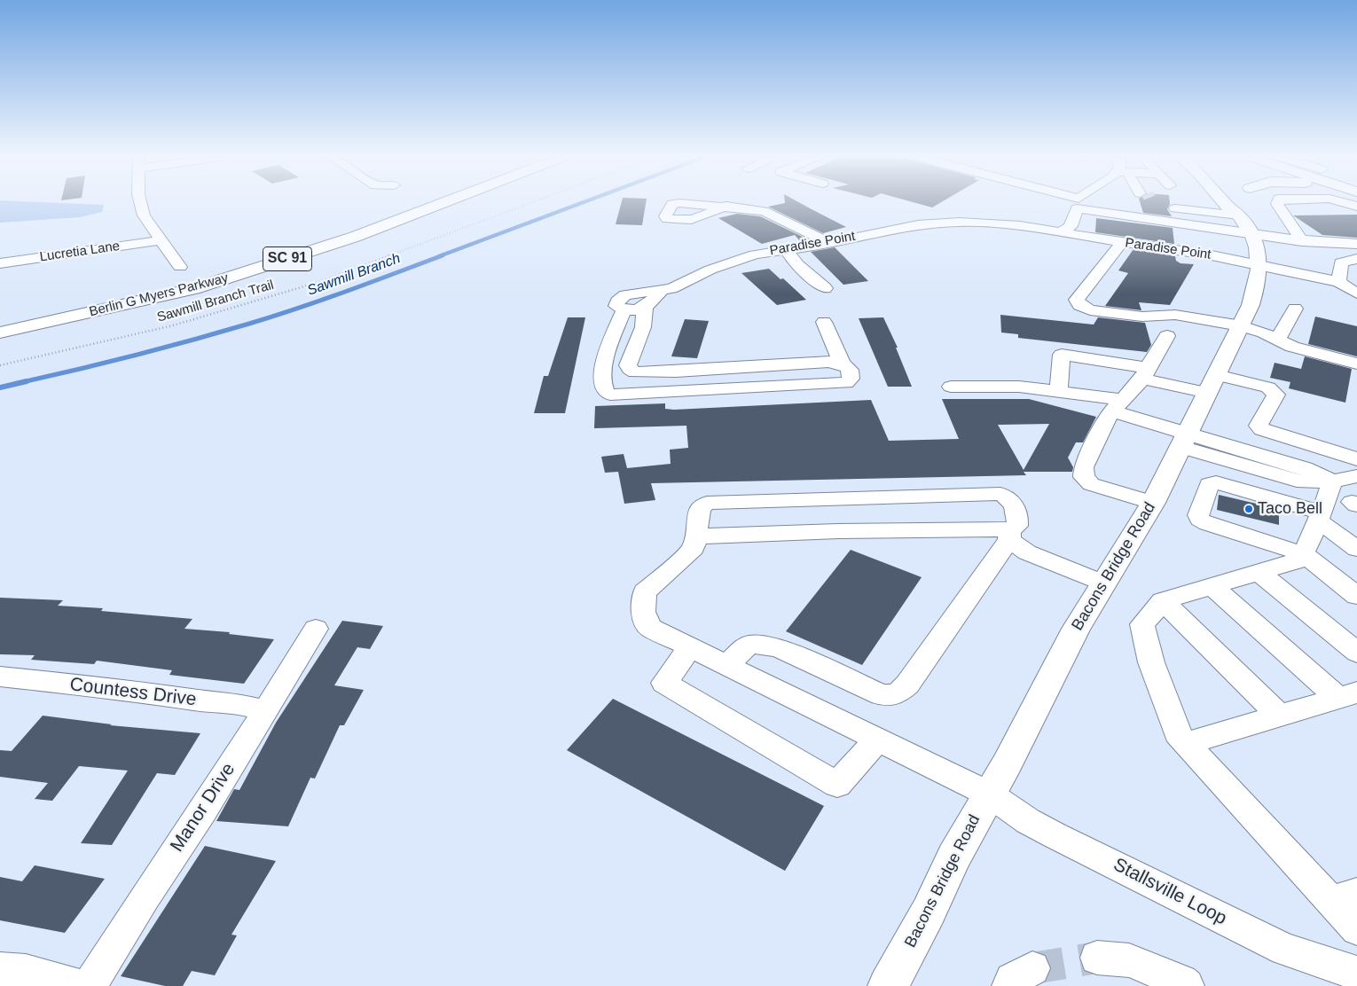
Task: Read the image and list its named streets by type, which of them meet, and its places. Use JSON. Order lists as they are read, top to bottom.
{
  "streets": {
    "main road": ["SC 91", "Berlin G Myers Parkway", "Bacons Bridge Road"],
    "street": [
      "Paradise Point",
      "Lucretia Lane",
      "Countess Drive",
      "Manor Drive",
      "Stallsville Loop"
    ],
    "path": ["Sawmill Branch Trail"]
  },
  "crossings": [
    ["Paradise Point", "Bacons Bridge Road"],
    ["Bacons Bridge Road", "Stallsville Loop"],
    ["Countess Drive", "Manor Drive"]
  ],
  "water": ["Sawmill Branch"],
  "places": ["Taco Bell"]
}
